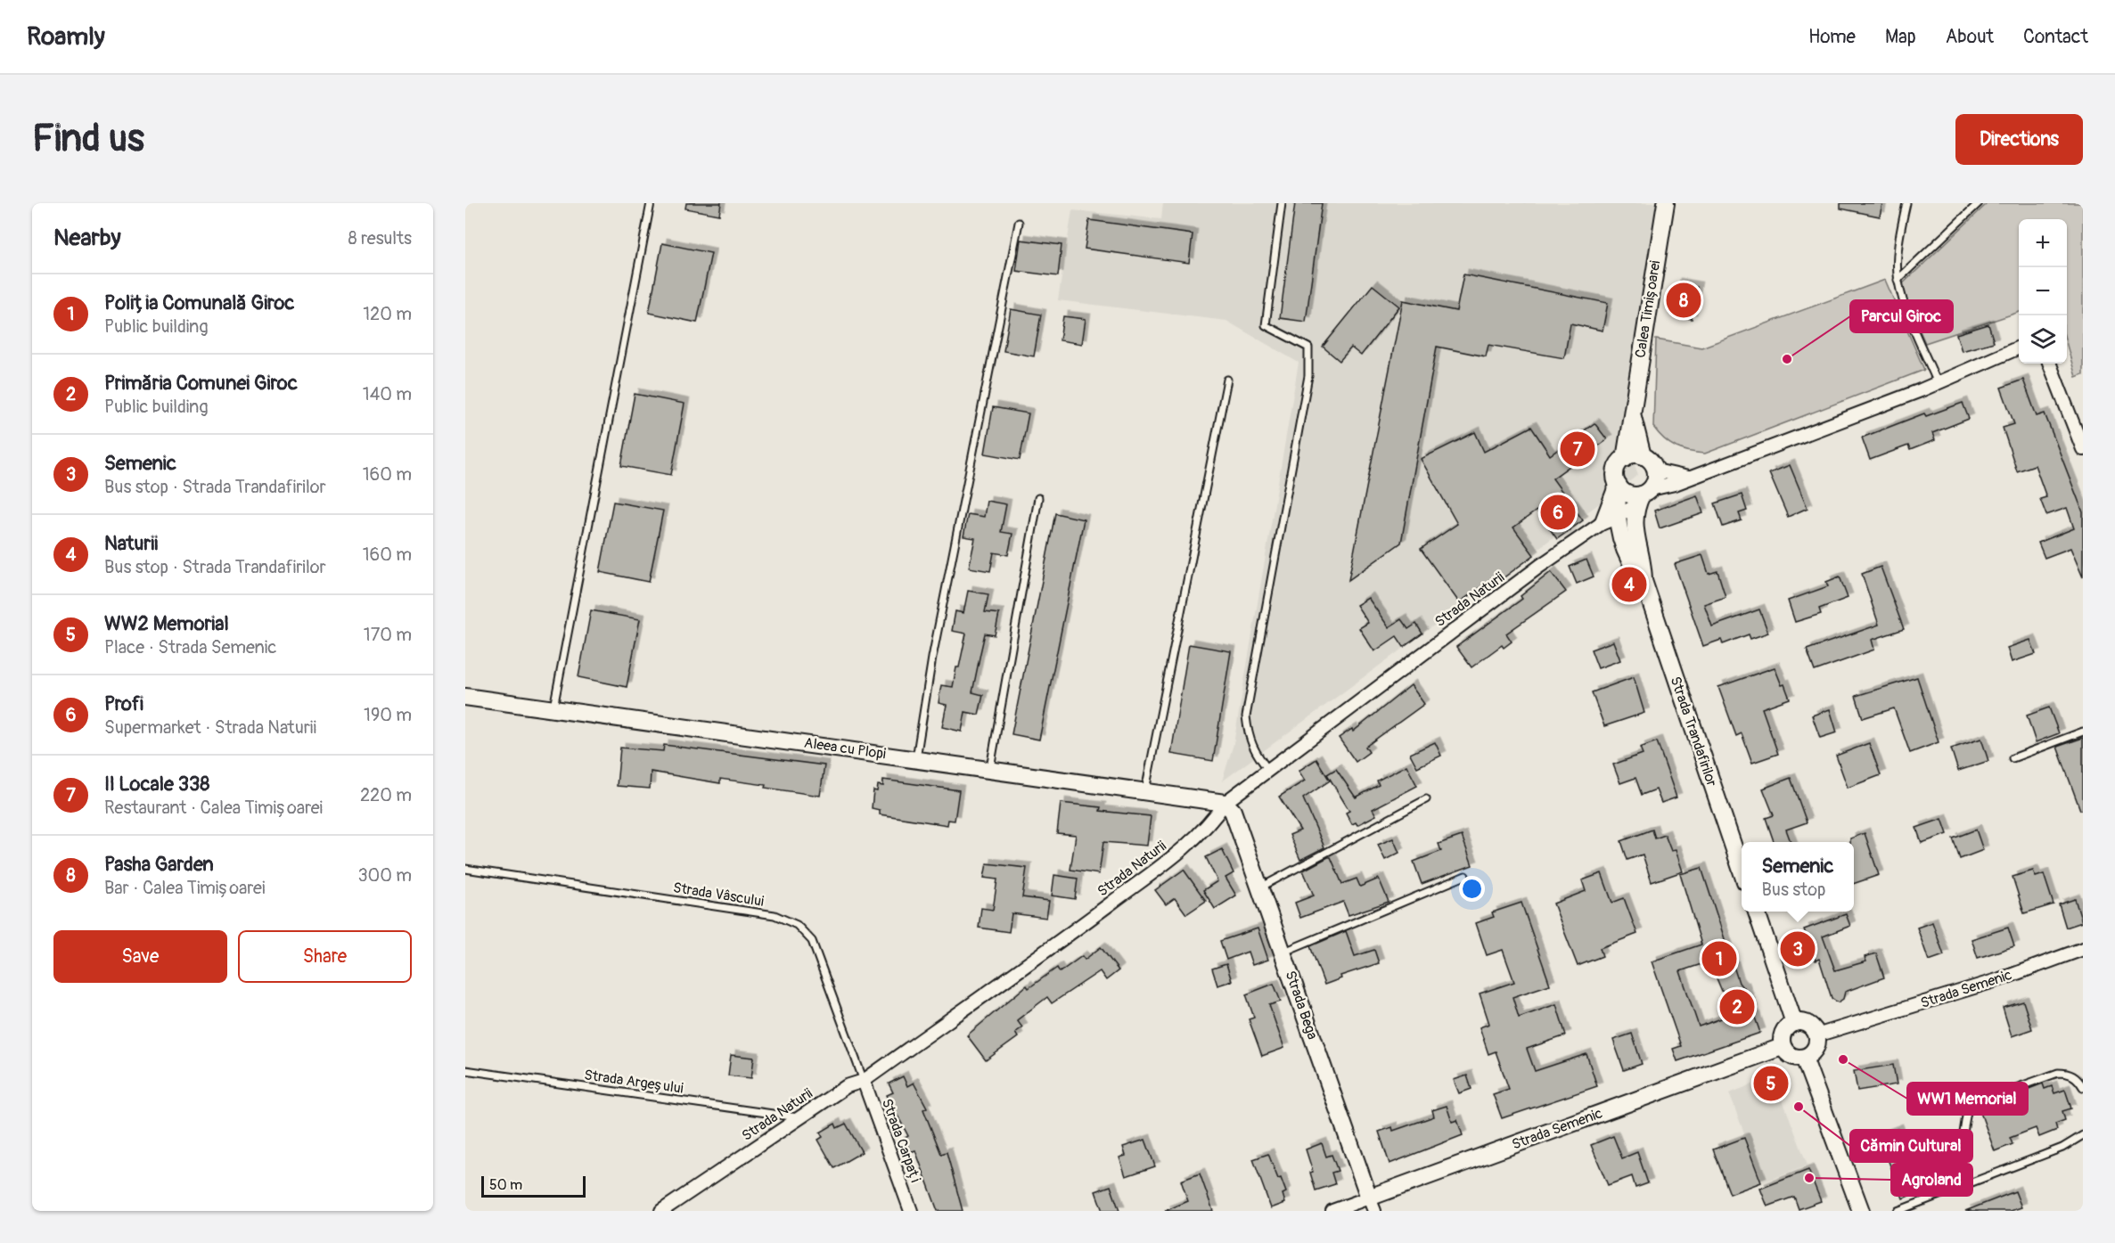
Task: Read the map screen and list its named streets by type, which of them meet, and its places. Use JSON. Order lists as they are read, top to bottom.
{
  "streets": {
    "street": [
      "Calea Timișoarei",
      "Strada Naturii",
      "Strada Trandafirilor",
      "Aleea cu Plopi",
      "Strada Semenic",
      "Strada Bega",
      "Strada Carpați"
    ],
    "lane": ["Strada Vâscului", "Strada Argeșului"]
  },
  "crossings": [
    ["Calea Timișoarei", "Strada Naturii"],
    ["Calea Timișoarei", "Strada Trandafirilor"],
    ["Strada Naturii", "Strada Trandafirilor"],
    ["Strada Naturii", "Aleea cu Plopi"],
    ["Strada Naturii", "Strada Vâscului"],
    ["Strada Naturii", "Strada Bega"],
    ["Strada Naturii", "Strada Argeșului"],
    ["Strada Naturii", "Strada Carpați"],
    ["Aleea cu Plopi", "Strada Bega"],
    ["Strada Vâscului", "Strada Carpați"],
    ["Strada Semenic", "Strada Bega"]
  ],
  "places": [
    "Parcul Giroc",
    "WW1 Memorial",
    "Cămin Cultural",
    "Agroland"
  ],
  "scale_bar": "50 m",
  "page": {
    "header": "Roamly",
    "nav": [
      "Home",
      "Map",
      "About",
      "Contact"
    ],
    "buttons": [
      "Directions",
      ["Save", "Share"]
    ],
    "title": "Find us",
    "heading": ["Nearby", "8 results"],
    "map_buttons": ["+", "−"],
    "list": [
      {
        "mark": "1",
        "name": "Poliția Comunală Giroc",
        "note": "Public building",
        "value": "120 m"
      },
      {
        "mark": "2",
        "name": "Primăria Comunei Giroc",
        "note": "Public building",
        "value": "140 m"
      },
      {
        "mark": "3",
        "name": "Semenic",
        "note": "Bus stop · Strada Trandafirilor",
        "value": "160 m"
      },
      {
        "mark": "4",
        "name": "Naturii",
        "note": "Bus stop · Strada Trandafirilor",
        "value": "160 m"
      },
      {
        "mark": "5",
        "name": "WW2 Memorial",
        "note": "Place · Strada Semenic",
        "value": "170 m"
      },
      {
        "mark": "6",
        "name": "Profi",
        "note": "Supermarket · Strada Naturii",
        "value": "190 m"
      },
      {
        "mark": "7",
        "name": "Il Locale 338",
        "note": "Restaurant · Calea Timișoarei",
        "value": "220 m"
      },
      {
        "mark": "8",
        "name": "Pasha Garden",
        "note": "Bar · Calea Timișoarei",
        "value": "300 m"
      }
    ],
    "pins": [
      "8",
      "7",
      "6",
      "4",
      "3",
      "1",
      "2",
      "5"
    ],
    "popup": ["Semenic", "Bus stop"],
    "scale": "50 m"
  }
}
